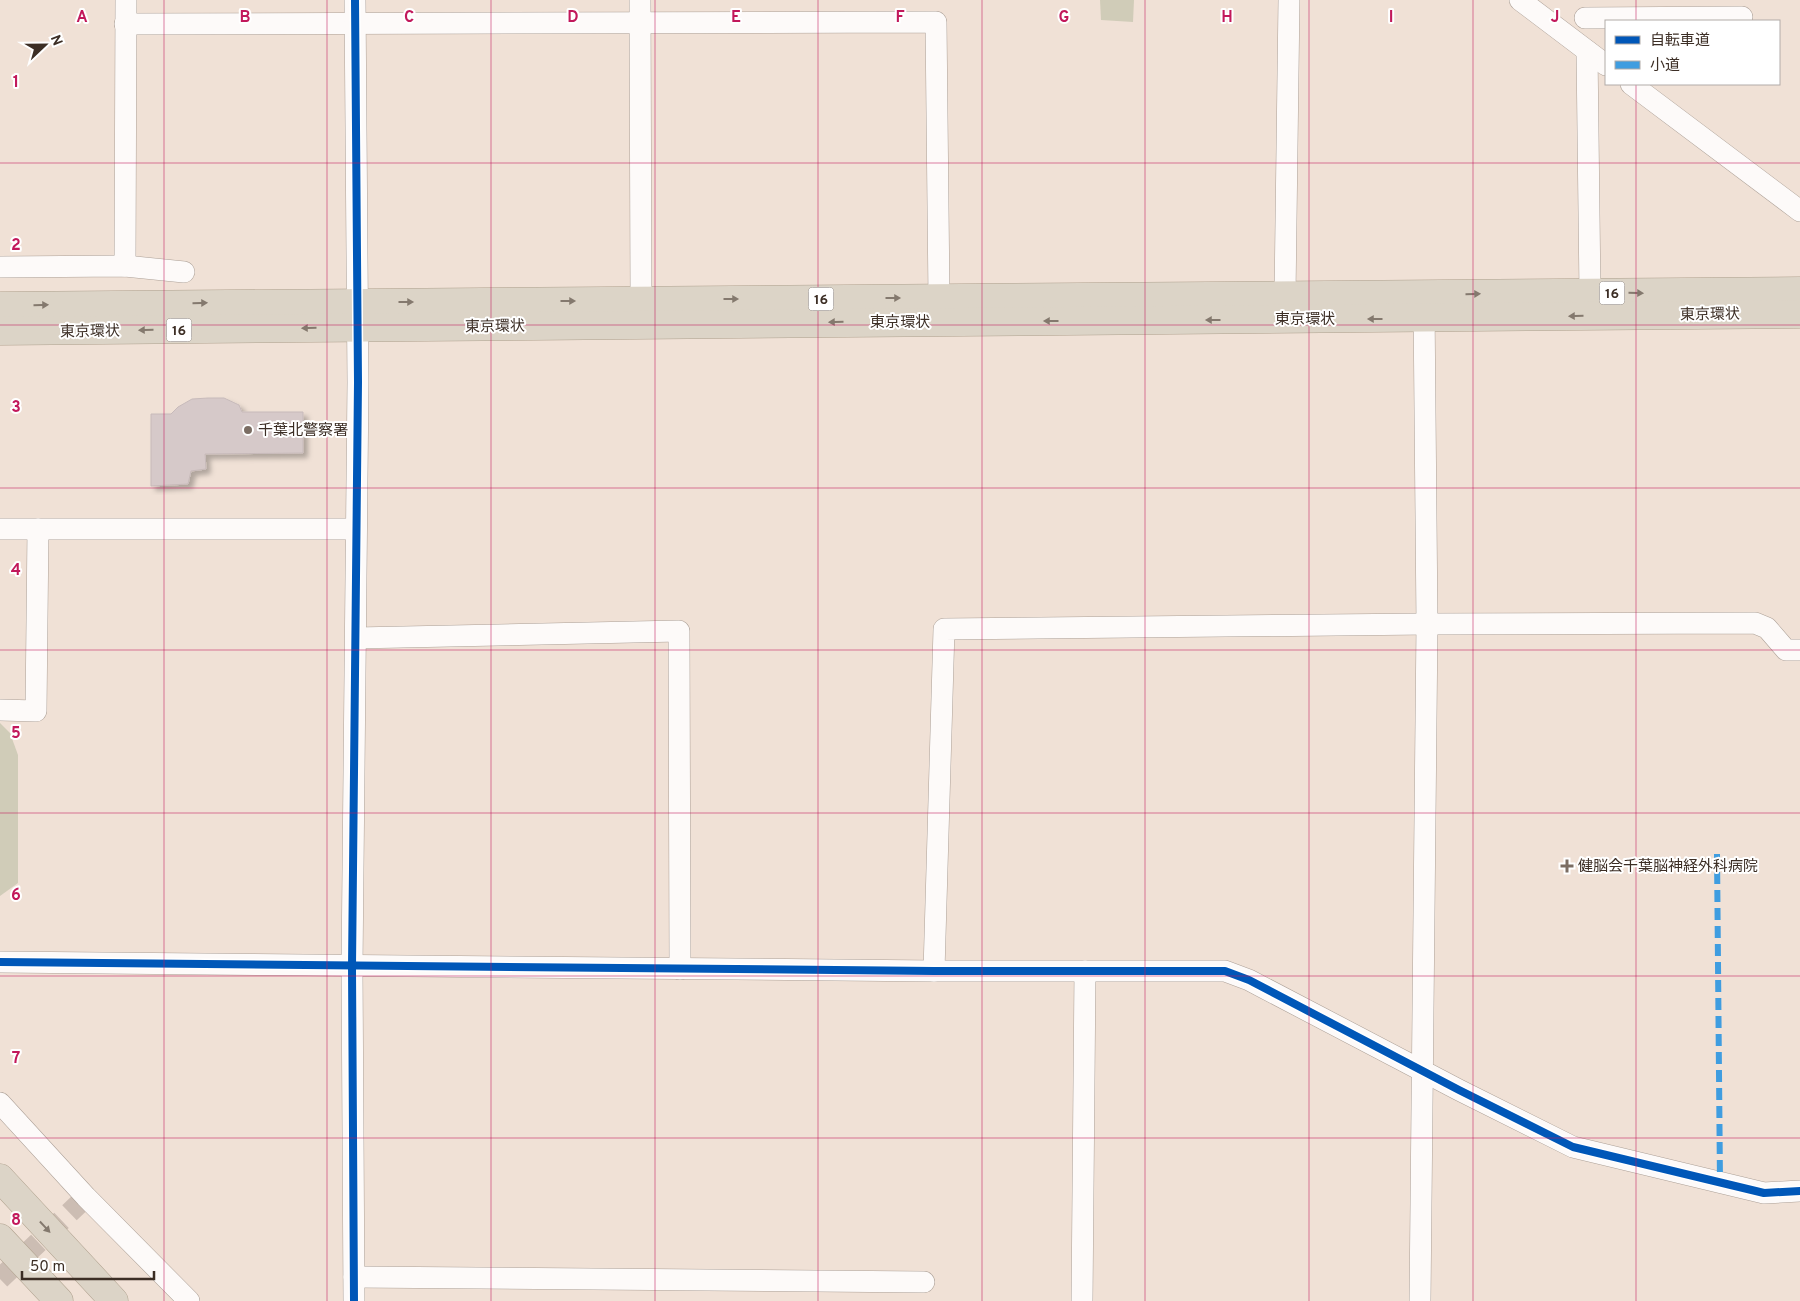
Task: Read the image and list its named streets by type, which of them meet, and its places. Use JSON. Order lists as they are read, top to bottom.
{
  "streets": {
    "highway": ["16", "東京環状"]
  },
  "places": {
    "other": ["千葉北警察署"],
    "health": ["健脳会千葉脳神経外科病院"]
  },
  "legend": ["自転車道", "小道"],
  "scale_bar": "50 m",
  "north": "right",
  "grid": {
    "columns": [
      "A",
      "B",
      "C",
      "D",
      "E",
      "F",
      "G",
      "H",
      "I",
      "J"
    ],
    "rows": [
      "1",
      "2",
      "3",
      "4",
      "5",
      "6",
      "7",
      "8"
    ]
  }
}
